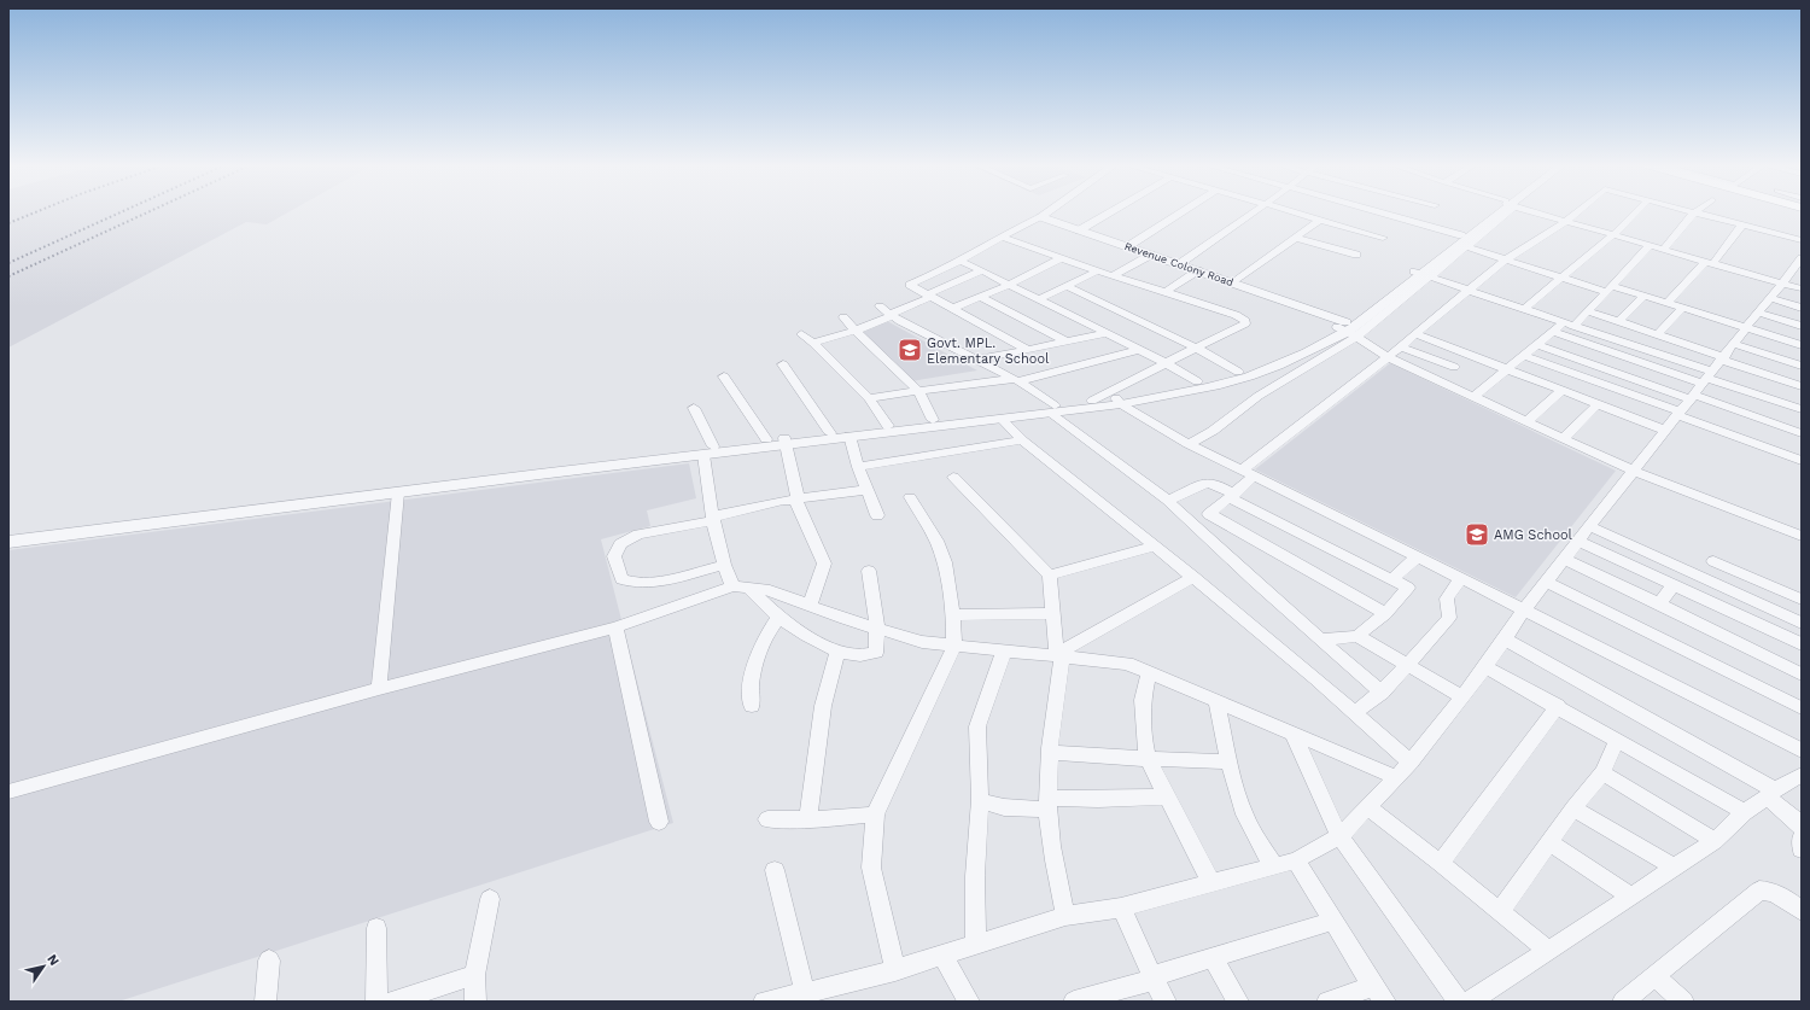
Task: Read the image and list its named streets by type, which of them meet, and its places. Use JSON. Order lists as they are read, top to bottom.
{
  "streets": {
    "street": ["Revenue Colony Road"]
  },
  "places": {
    "school or university": ["Govt. MPL. Elementary School", "AMG School"]
  },
  "north": "top right"
}
